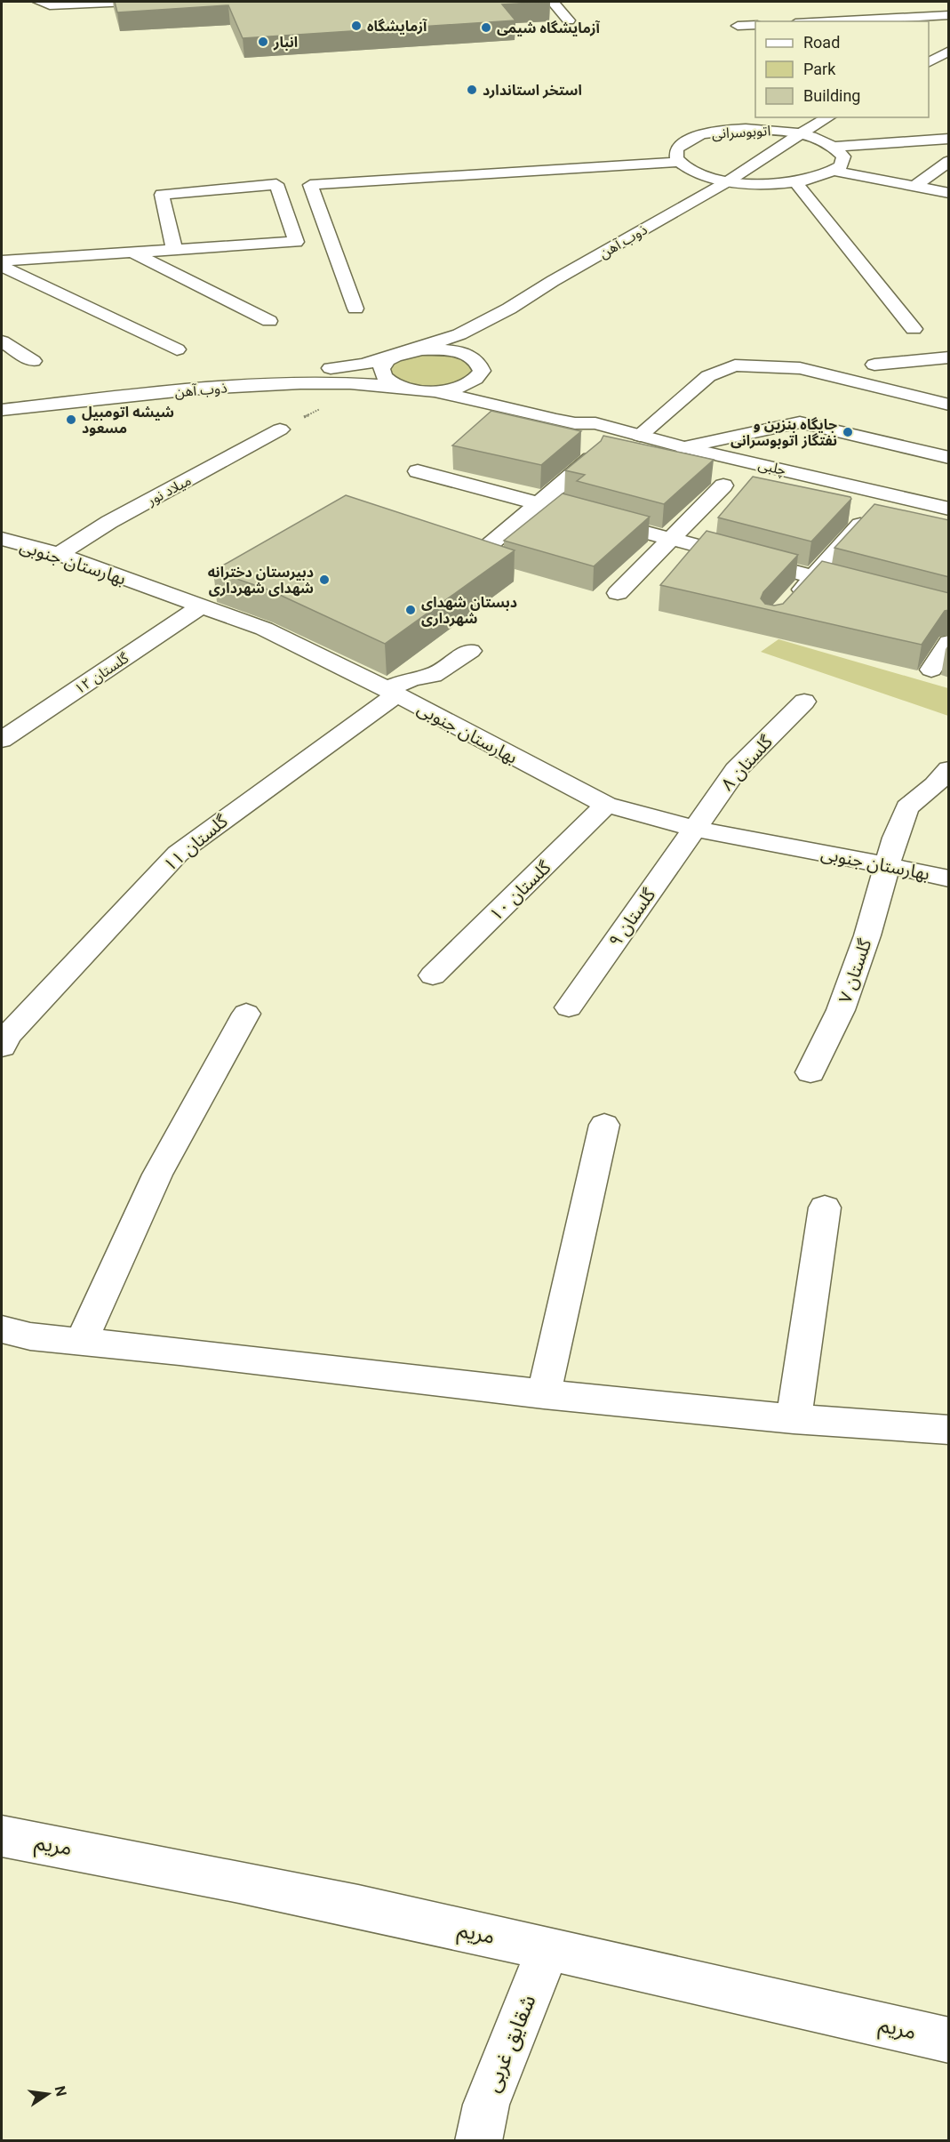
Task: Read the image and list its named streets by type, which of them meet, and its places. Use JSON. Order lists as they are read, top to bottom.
{
  "streets": {
    "street": [
      "اتوبوسرانی",
      "ذوب آهن",
      "چلبی",
      "میلاد نور",
      "بهارستان جنوبی",
      "گلستان ۱۲",
      "گلستان ۸",
      "گلستان ۱۱",
      "گلستان ۱۰",
      "گلستان ۹",
      "گلستان ۷",
      "مریم",
      "شقایق غربی"
    ]
  },
  "crossings": [
    ["اتوبوسرانی", "ذوب آهن"],
    ["میلاد نور", "بهارستان جنوبی"],
    ["بهارستان جنوبی", "گلستان ۱۲"],
    ["بهارستان جنوبی", "گلستان ۸"],
    ["بهارستان جنوبی", "گلستان ۱۱"],
    ["بهارستان جنوبی", "گلستان ۱۰"],
    ["بهارستان جنوبی", "گلستان ۹"],
    ["بهارستان جنوبی", "گلستان ۷"],
    ["گلستان ۸", "گلستان ۹"],
    ["مریم", "شقایق غربی"]
  ],
  "places": [
    "آزمایشگاه",
    "آزمایشگاه شیمی",
    "انبار",
    "استخر استاندارد",
    "شیشه اتومبیل مسعود",
    "جایگاه بنزین و نفتگاز اتوبوسرانی",
    "دبیرستان دخترانه شهدای شهرداری",
    "دبستان شهدای شهرداری"
  ],
  "legend": ["Road", "Park", "Building"],
  "north": "right"
}
